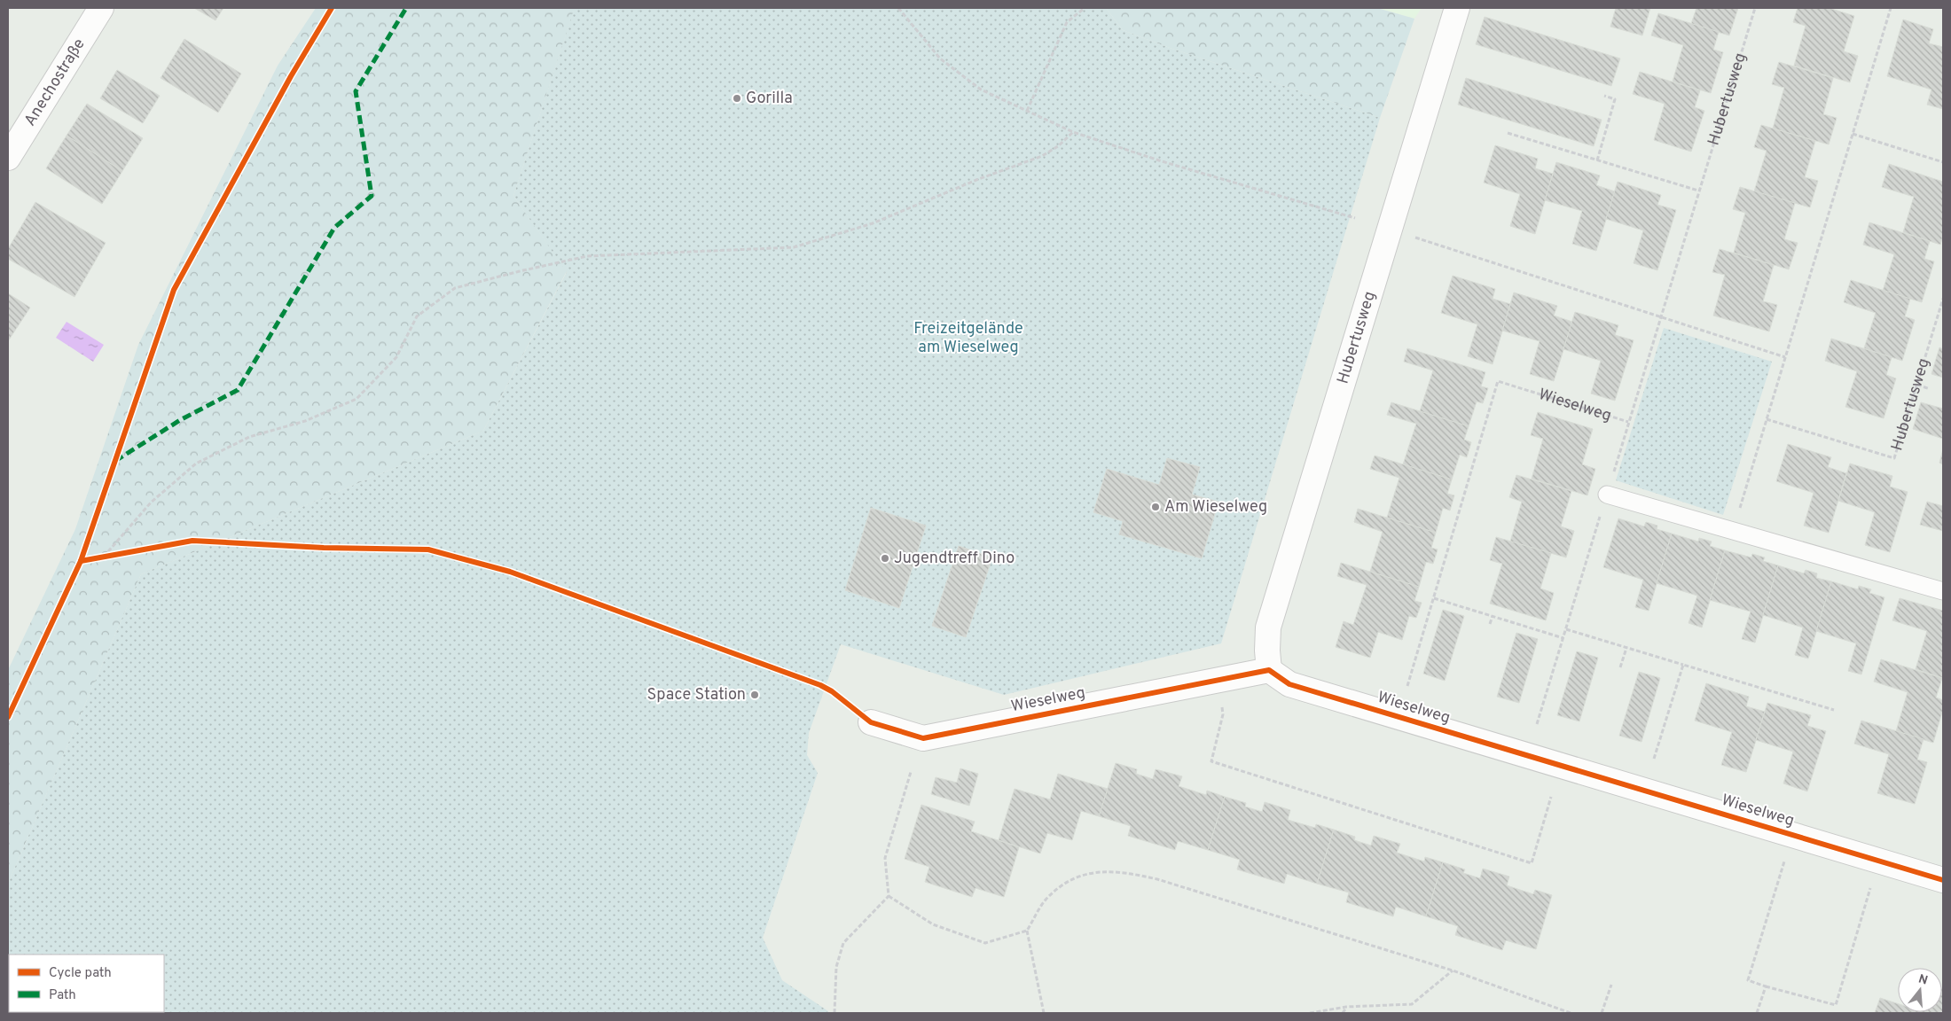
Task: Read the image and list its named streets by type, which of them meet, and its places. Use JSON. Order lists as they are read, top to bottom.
{
  "streets": {
    "street": ["Anechostraße", "Hubertusweg", "Wieselweg"]
  },
  "crossings": [
    ["Hubertusweg", "Wieselweg"]
  ],
  "parks": ["Freizeitgelände am Wieselweg"],
  "places": [
    "Gorilla",
    "Am Wieselweg",
    "Jugendtreff Dino",
    "Space Station"
  ],
  "legend": ["Cycle path", "Path"],
  "north": "top"
}
